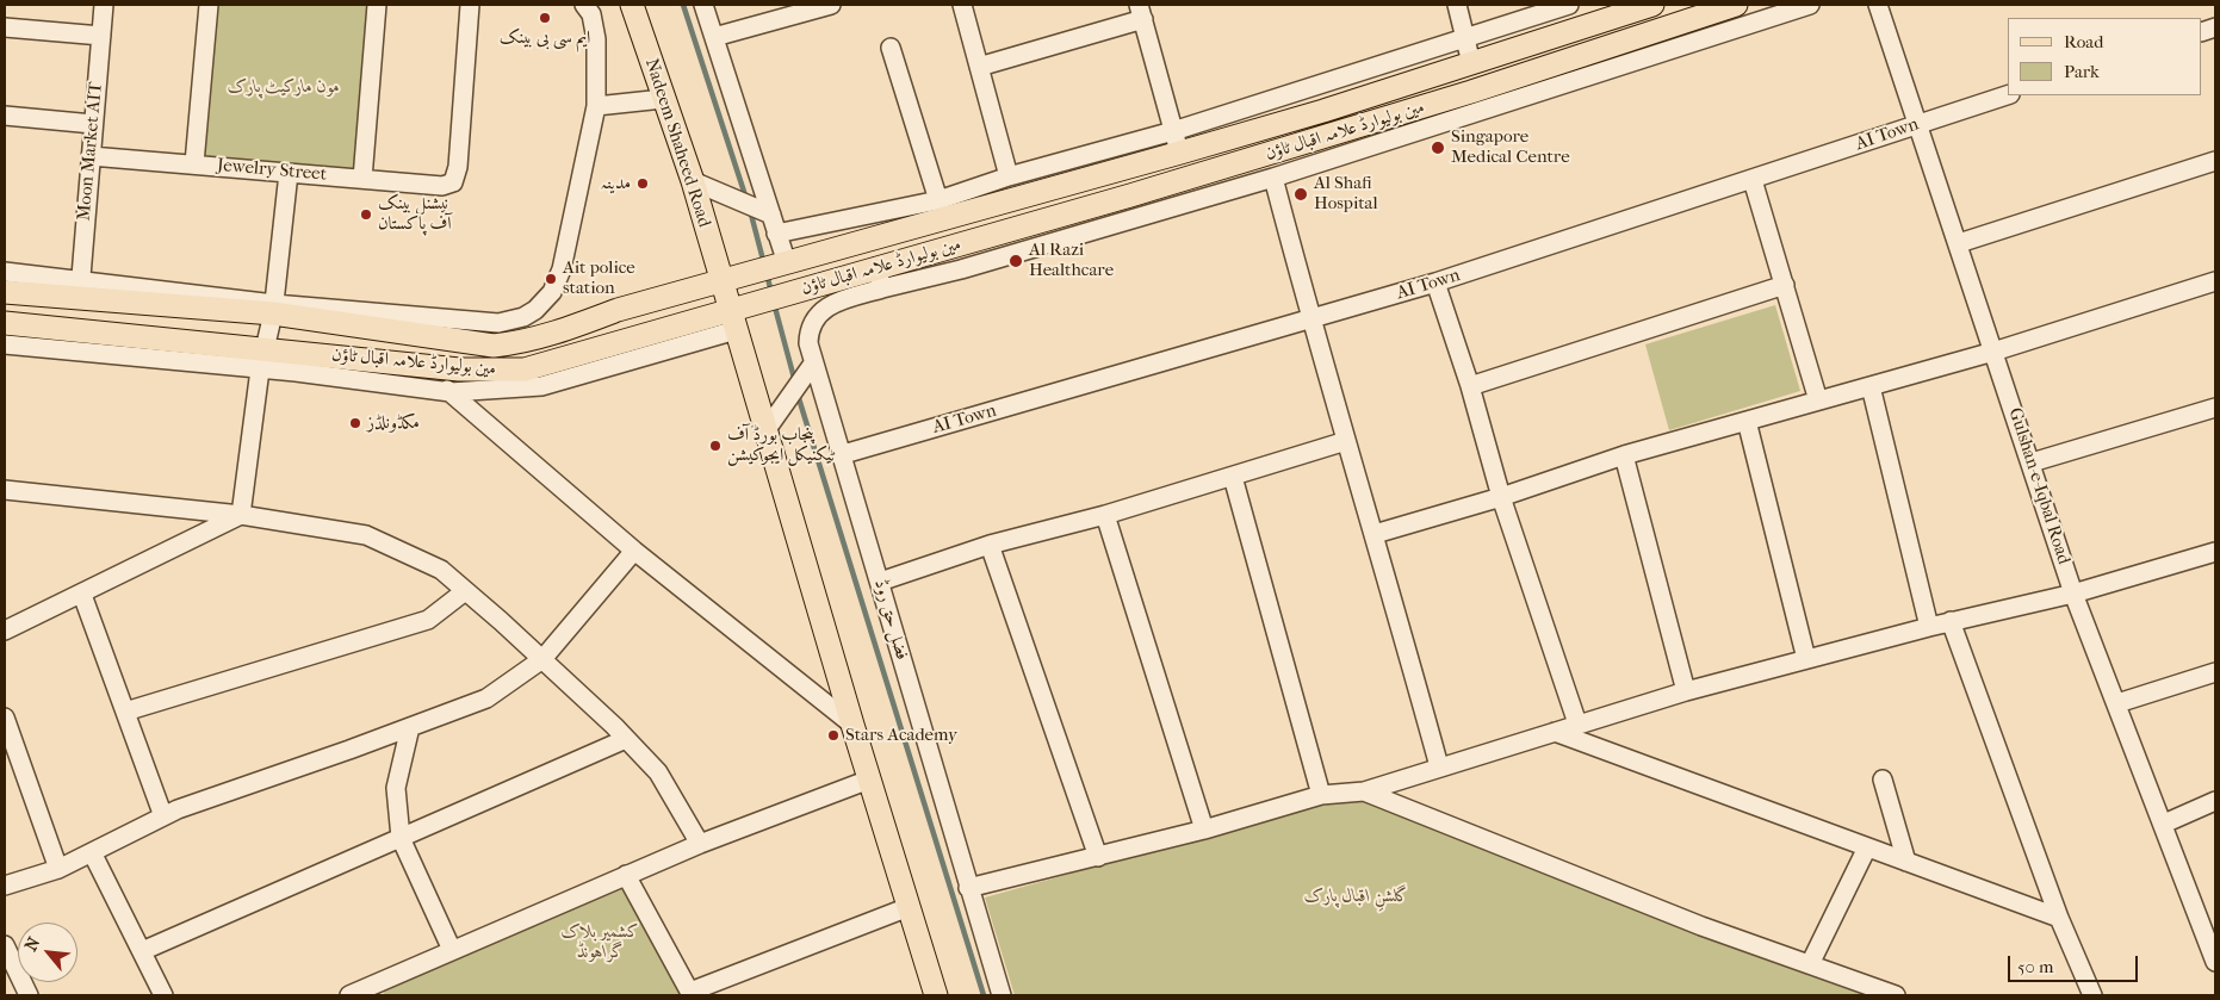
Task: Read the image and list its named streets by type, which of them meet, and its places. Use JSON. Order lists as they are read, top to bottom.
{
  "streets": {
    "main road": ["مین بولیوارڈ علامہ اقبال ٹاؤن", "Nadeem Shaheed Road"],
    "street": [
      "AI Town",
      "Moon Market AIT",
      "Jewelry Street",
      "Gulshan-e-Iqbal Road",
      "فضل حق روڈ"
    ]
  },
  "crossings": [
    ["مین بولیوارڈ علامہ اقبال ٹاؤن", "Nadeem Shaheed Road"],
    ["مین بولیوارڈ علامہ اقبال ٹاؤن", "Moon Market AIT"],
    ["AI Town", "Gulshan-e-Iqbal Road"],
    ["AI Town", "فضل حق روڈ"],
    ["Moon Market AIT", "Jewelry Street"]
  ],
  "parks": ["مون مارکیٹ پارک", "گلشنِ اقبال پارک", "کشمیر بلاک ﮔﺮﺍﮨﻮﻧﮉ"],
  "places": [
    "ایم سی بی بینک",
    "Singapore Medical Centre",
    "مدینہ",
    "Al Shafi Hospital",
    "نیشنل بینک آف پاکستان",
    "Al Razi Healthcare",
    "Ait police station",
    "مکڈونلڈز",
    "پنجاب بورڈ آف ٹیکنیکل ایجوکیشن",
    "Stars Academy"
  ],
  "legend": ["Road", "Park"],
  "scale_bar": "50 m",
  "north": "top left"
}
